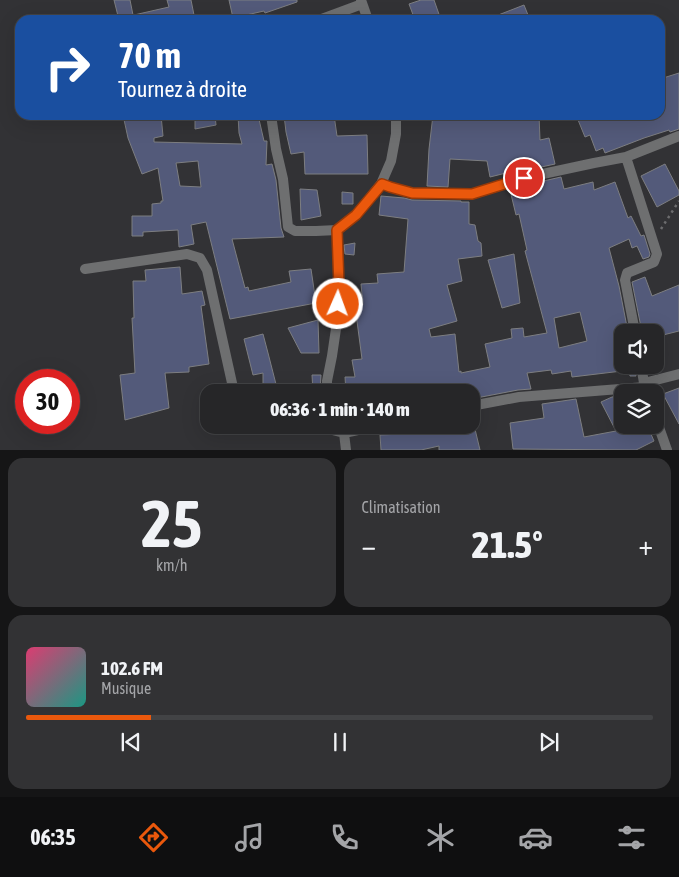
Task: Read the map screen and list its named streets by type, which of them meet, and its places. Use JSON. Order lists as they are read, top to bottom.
{
  "page": {
    "turn": ["70 m", "Tournez à droite"],
    "limit": "30",
    "trip": "06:36 · 1 min · 140 m",
    "tile": [
      ["25", "km/h"],
      "Climatisation"
    ],
    "heat": ["−", "21.5°", "+"],
    "song": ["102.6 FM", "Musique"],
    "tabs": "06:35"
  }
}
